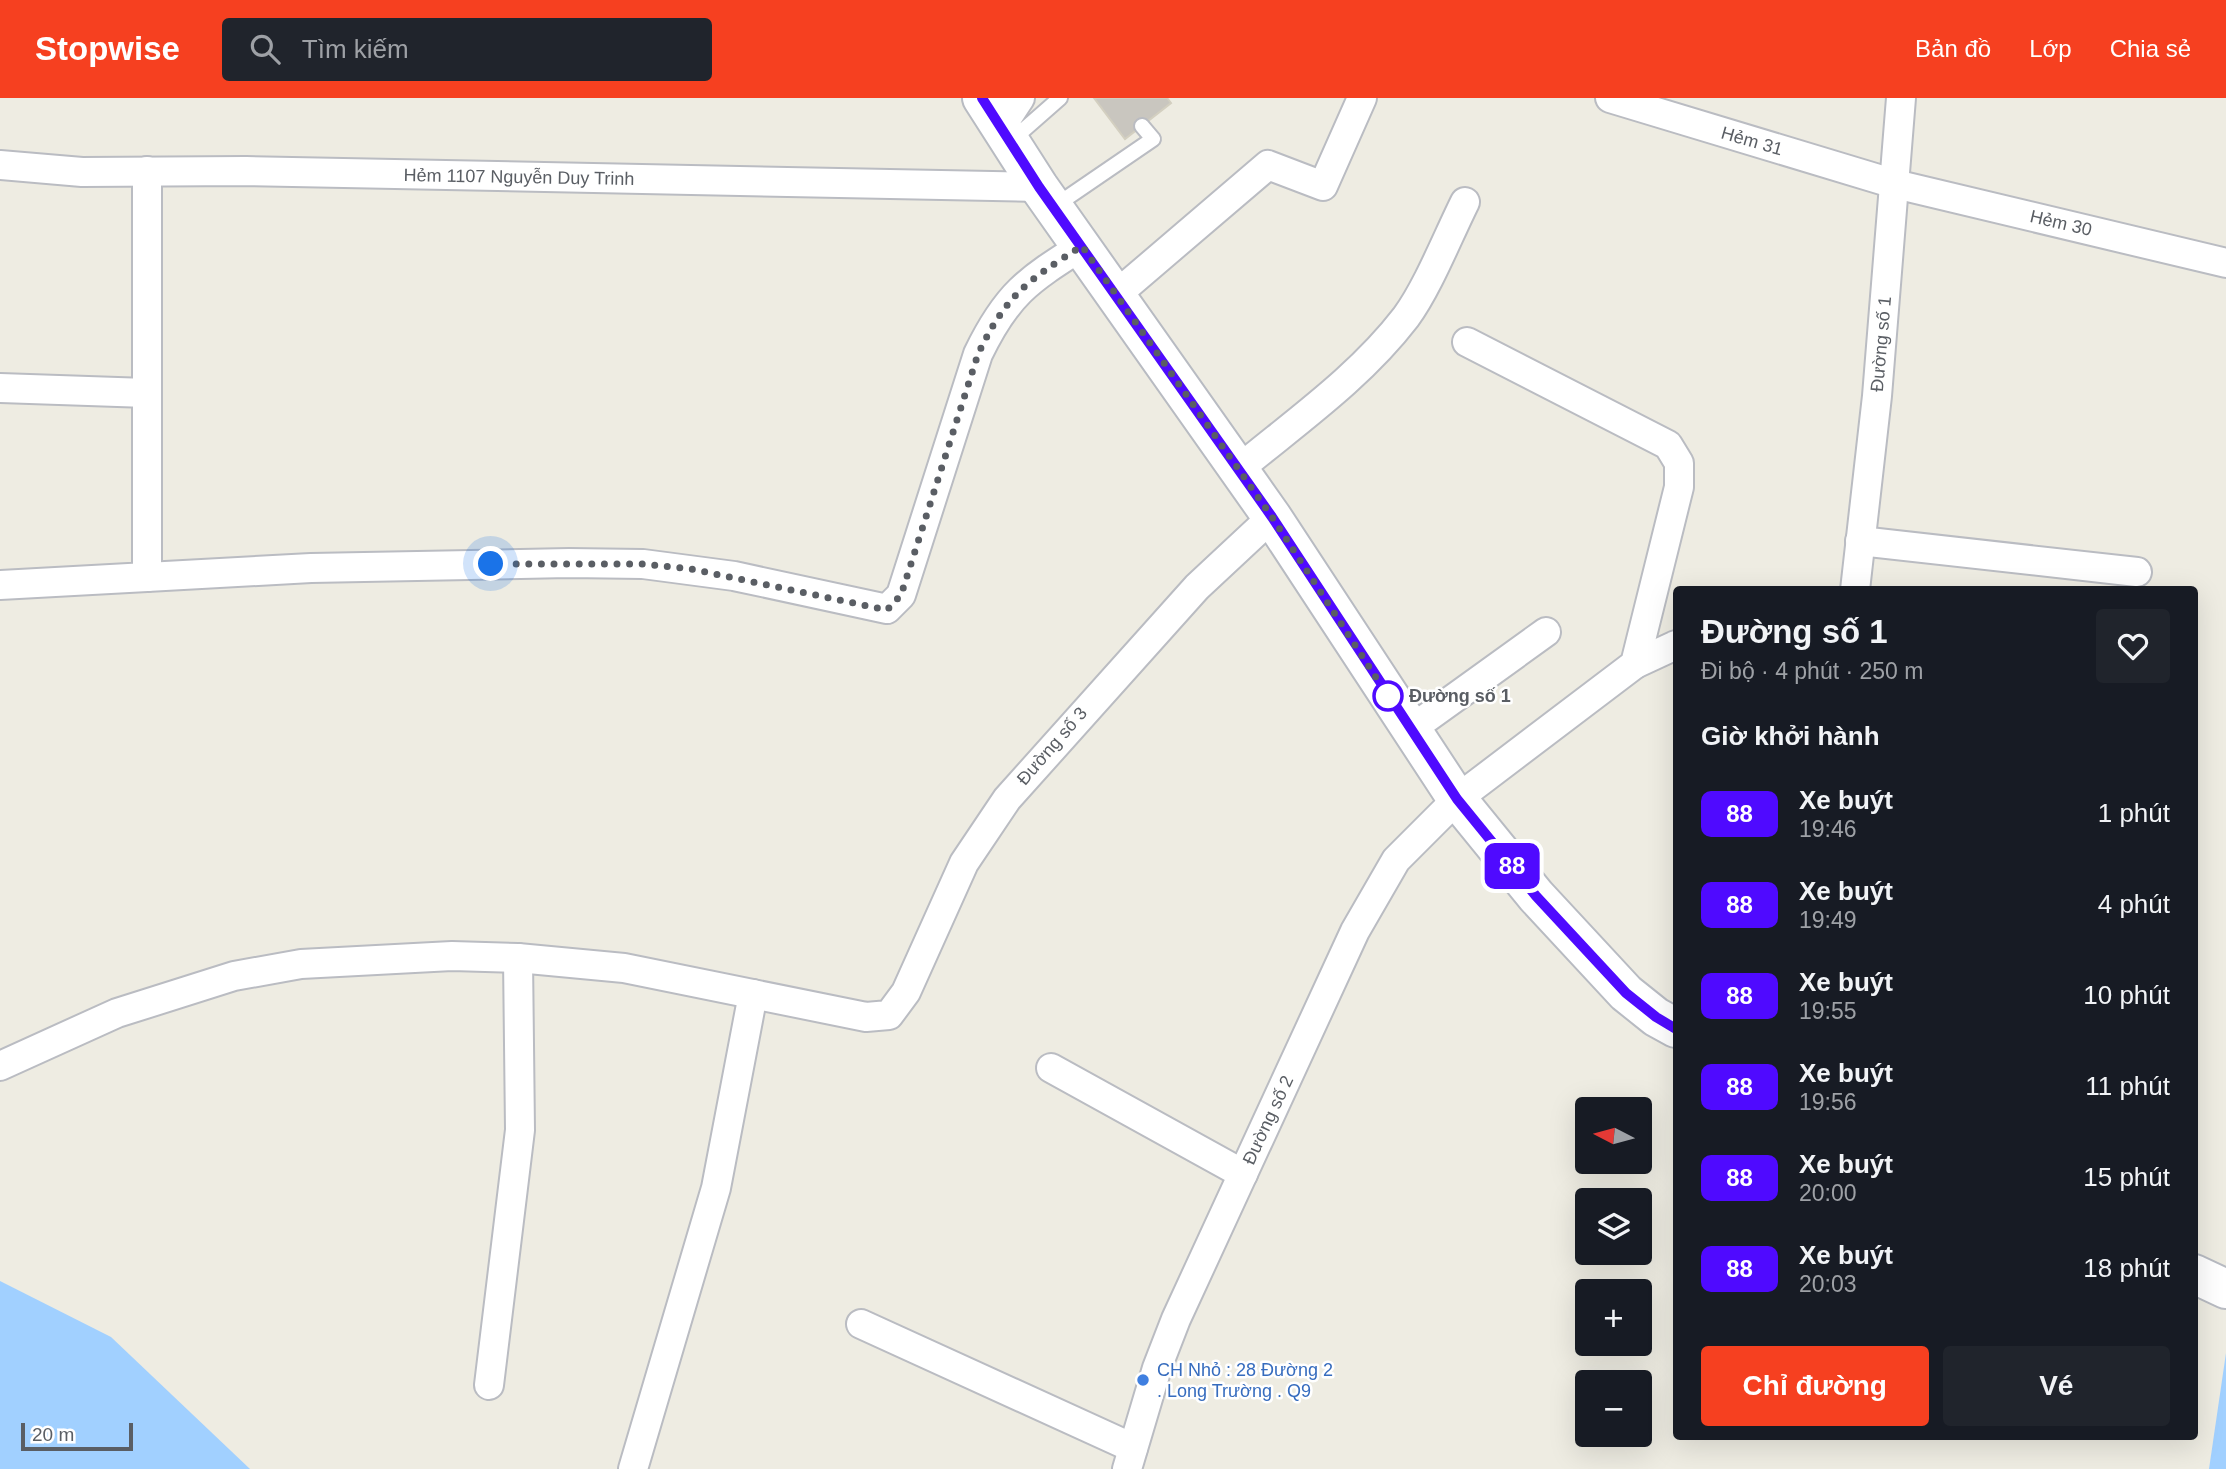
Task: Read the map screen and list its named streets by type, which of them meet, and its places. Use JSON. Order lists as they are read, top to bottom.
{
  "streets": {
    "street": [
      "Hẻm 31",
      "Hẻm 1107 Nguyễn Duy Trinh",
      "Hẻm 30",
      "Đường số 1",
      "Đường số 3",
      "Đường số 2"
    ]
  },
  "crossings": [
    ["Hẻm 31", "Hẻm 30"],
    ["Hẻm 31", "Đường số 1"],
    ["Hẻm 30", "Đường số 1"]
  ],
  "places": ["Đường số 1", "CH Nhỏ : 28 Đường 2 . Long Trường . Q9"],
  "lines": ["bus line 88"],
  "scale_bar": "20 m",
  "north": "left",
  "page": {
    "header": "Stopwise",
    "search": "Tìm kiếm",
    "nav": ["Bản đồ", "Lớp", "Chia sẻ"],
    "on_map": "88",
    "heading": [
      ["Đường số 1", "Đi bộ · 4 phút · 250 m"],
      "Giờ khởi hành"
    ],
    "list": [
      {
        "mark": "88",
        "name": "Xe buýt",
        "note": "19:46",
        "value": "1 phút"
      },
      {
        "mark": "88",
        "name": "Xe buýt",
        "note": "19:49",
        "value": "4 phút"
      },
      {
        "mark": "88",
        "name": "Xe buýt",
        "note": "19:55",
        "value": "10 phút"
      },
      {
        "mark": "88",
        "name": "Xe buýt",
        "note": "19:56",
        "value": "11 phút"
      },
      {
        "mark": "88",
        "name": "Xe buýt",
        "note": "20:00",
        "value": "15 phút"
      },
      {
        "mark": "88",
        "name": "Xe buýt",
        "note": "20:03",
        "value": "18 phút"
      }
    ],
    "map_buttons": ["+", "−"],
    "buttons": ["Chỉ đường", "Vé"],
    "scale": "20 m"
  }
}
